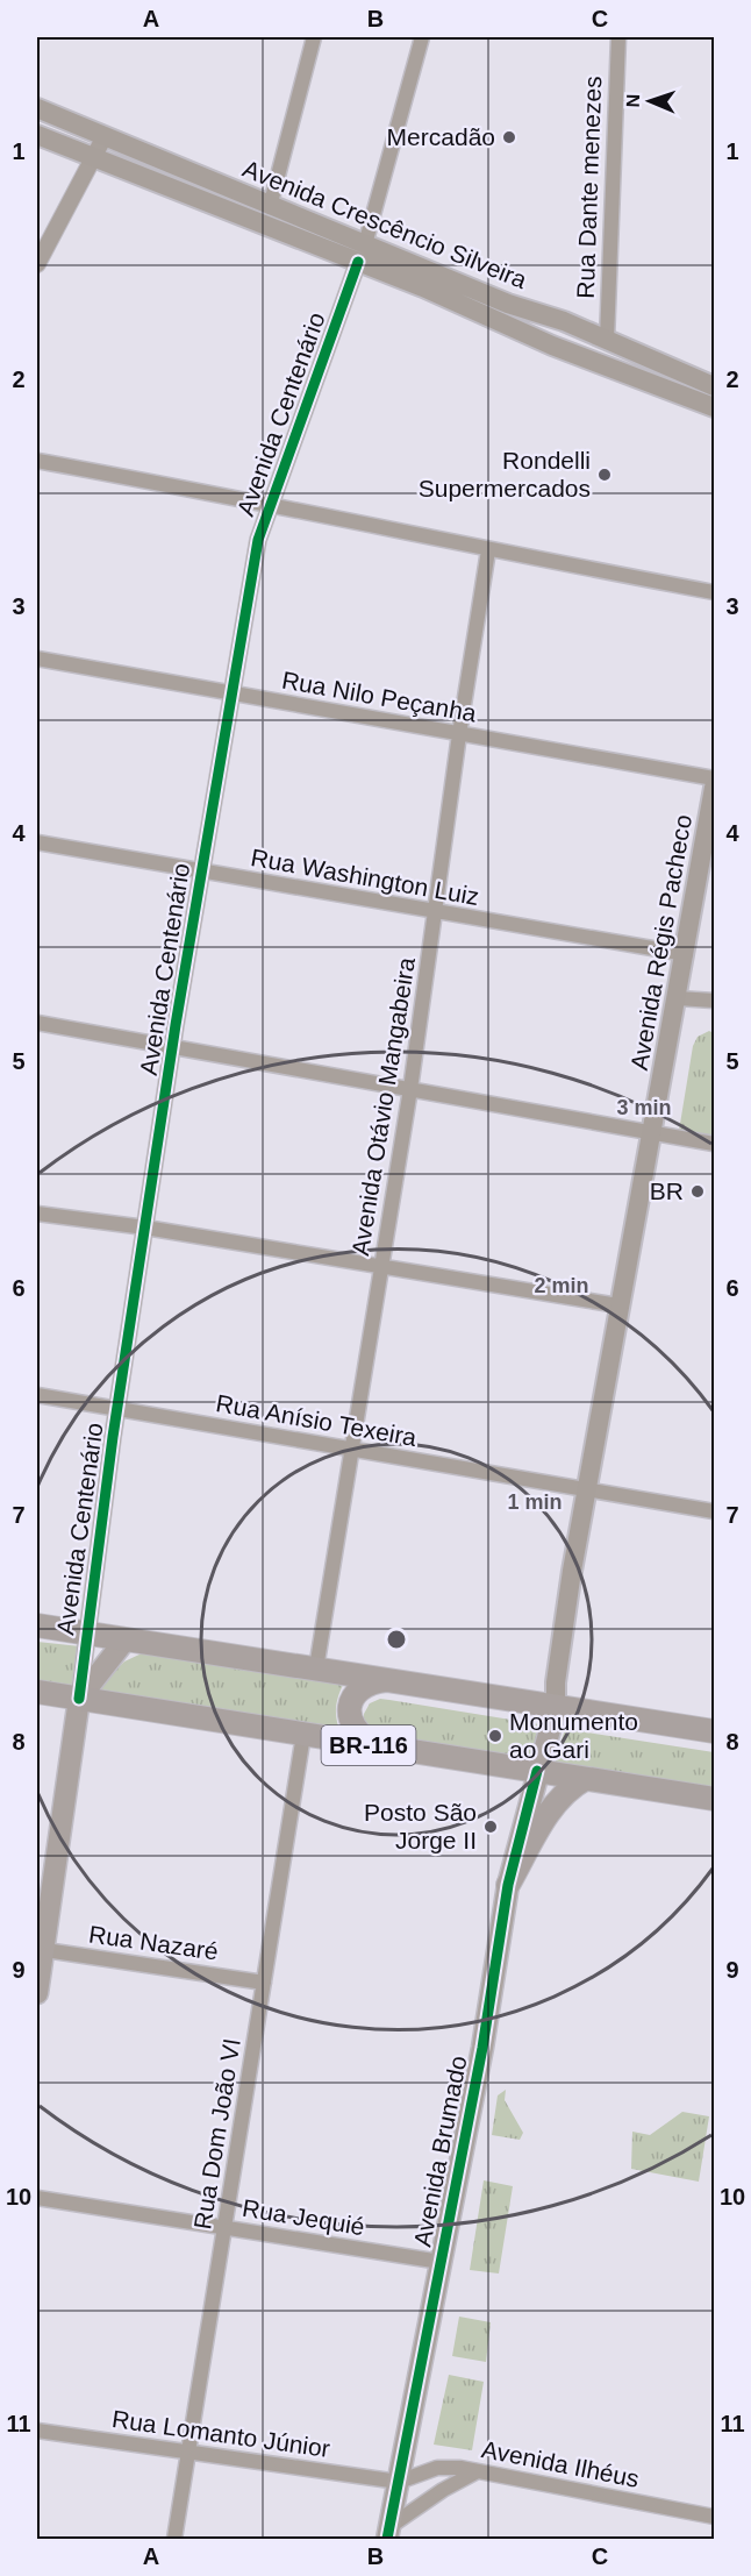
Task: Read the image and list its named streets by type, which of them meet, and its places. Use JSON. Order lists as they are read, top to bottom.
{
  "streets": {
    "highway": ["BR-116"],
    "main road": ["Avenida Crescêncio Silveira", "Avenida Régis Pacheco", "Avenida Brumado"],
    "street": [
      "Rua Dante menezes",
      "Avenida Centenário",
      "Rua Nilo Peçanha",
      "Rua Washington Luiz",
      "Avenida Otávio Mangabeira",
      "Rua Anísio Texeira",
      "Rua Nazaré",
      "Rua Dom João VI",
      "Rua Jequié",
      "Rua Lomanto Júnior",
      "Avenida Ilhéus"
    ]
  },
  "crossings": [
    ["Rua Dante menezes", "Avenida Crescêncio Silveira"],
    ["Avenida Crescêncio Silveira", "Avenida Centenário"],
    ["Avenida Centenário", "Rua Nilo Peçanha"],
    ["Avenida Centenário", "Rua Washington Luiz"],
    ["Avenida Centenário", "Rua Anísio Texeira"],
    ["Avenida Centenário", "BR-116"],
    ["Rua Nilo Peçanha", "Avenida Otávio Mangabeira"],
    ["Rua Washington Luiz", "Avenida Régis Pacheco"],
    ["Rua Washington Luiz", "Avenida Otávio Mangabeira"],
    ["Avenida Régis Pacheco", "Rua Anísio Texeira"],
    ["Avenida Régis Pacheco", "Avenida Brumado"],
    ["Avenida Otávio Mangabeira", "Rua Anísio Texeira"],
    ["BR-116", "Rua Dom João VI"],
    ["BR-116", "Avenida Brumado"],
    ["Rua Nazaré", "Rua Dom João VI"],
    ["Rua Dom João VI", "Rua Jequié"],
    ["Rua Dom João VI", "Rua Lomanto Júnior"],
    ["Avenida Brumado", "Rua Jequié"],
    ["Avenida Brumado", "Rua Lomanto Júnior"],
    ["Avenida Brumado", "Avenida Ilhéus"],
    ["Rua Lomanto Júnior", "Avenida Ilhéus"]
  ],
  "places": [
    "Mercadão",
    "Rondelli Supermercados",
    "BR",
    "Monumento ao Gari",
    "Posto São Jorge II"
  ],
  "north": "left",
  "grid": {
    "columns": ["A", "B", "C"],
    "rows": [
      "1",
      "2",
      "3",
      "4",
      "5",
      "6",
      "7",
      "8",
      "9",
      "10",
      "11"
    ]
  },
  "rings": ["3 min", "2 min", "1 min"]
}
